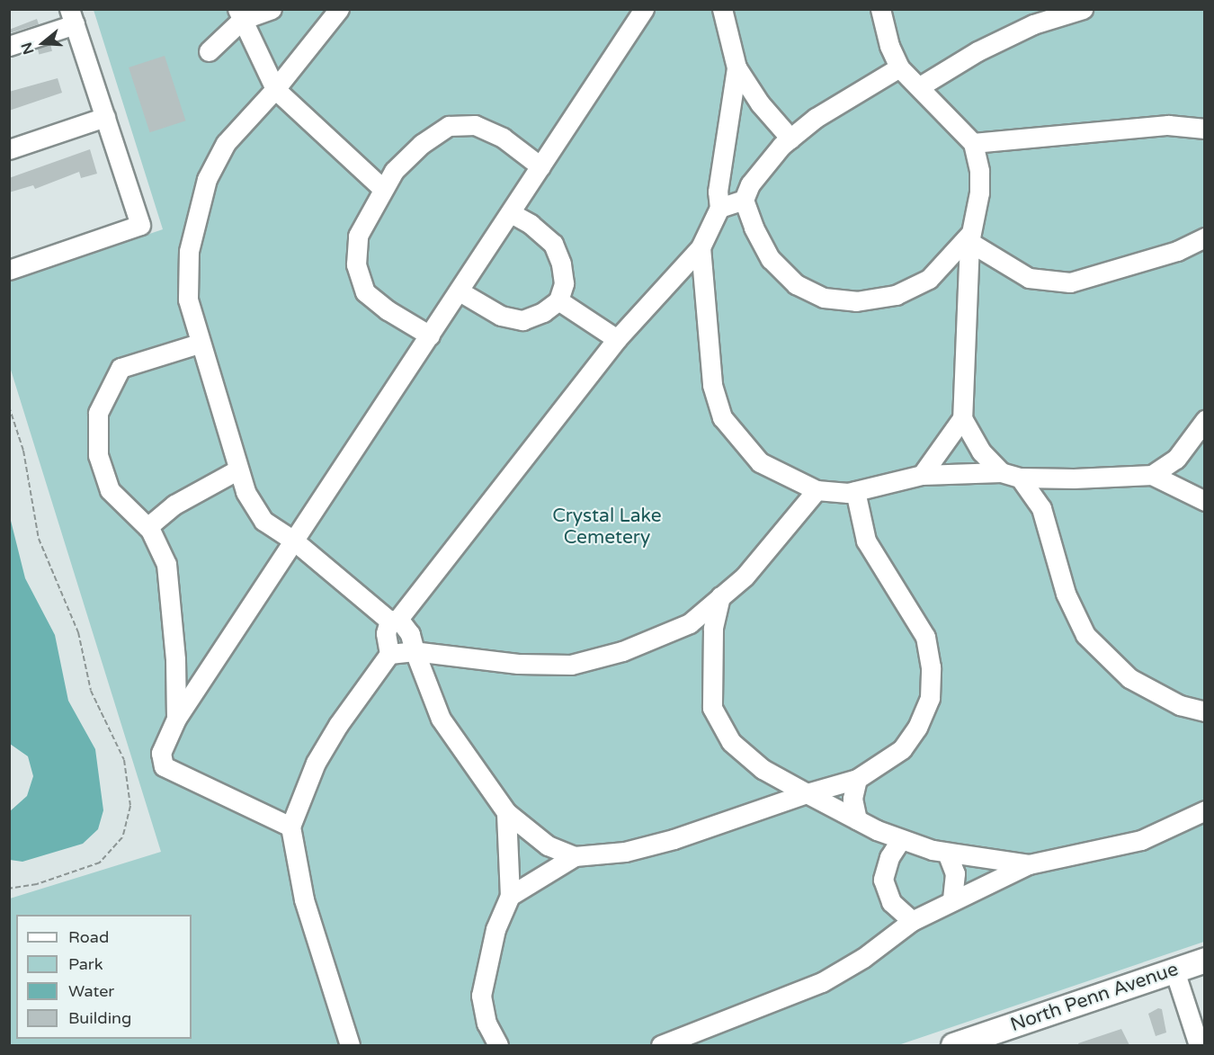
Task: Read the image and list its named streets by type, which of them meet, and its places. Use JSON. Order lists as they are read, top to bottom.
{
  "streets": {
    "main road": ["North Penn Avenue"]
  },
  "parks": ["Crystal Lake Cemetery"],
  "legend": [
    "Road",
    "Park",
    "Water",
    "Building"
  ],
  "north": "left"
}
